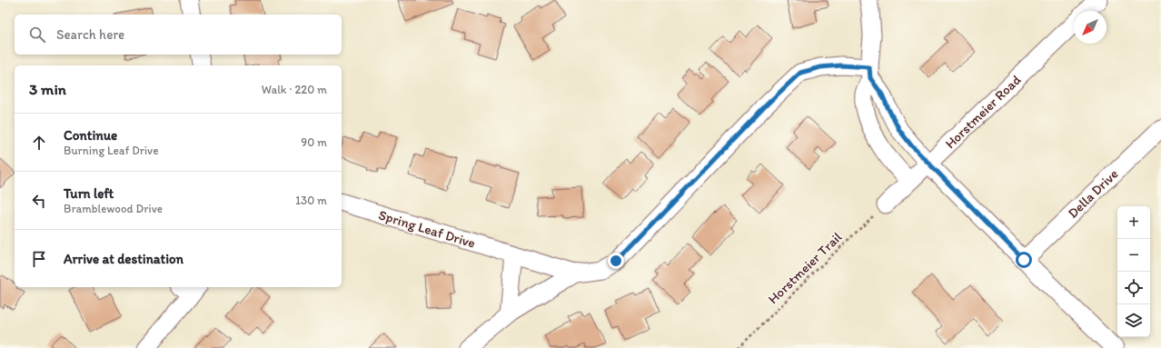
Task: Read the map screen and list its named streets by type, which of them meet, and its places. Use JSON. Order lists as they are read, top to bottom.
{
  "streets": {
    "street": ["Horstmeier Road", "Della Drive", "Spring Leaf Drive"],
    "path": ["Horstmeier Trail"]
  },
  "crossings": [
    ["Horstmeier Road", "Horstmeier Trail"]
  ],
  "north": "bottom left",
  "page": {
    "search": "Search here",
    "heading": ["3 min", "Walk · 220 m"],
    "list": [
      ["Continue", "Burning Leaf Drive", "90 m"],
      ["Turn left", "Bramblewood Drive", "130 m"],
      "Arrive at destination"
    ],
    "map_buttons": ["+", "−"]
  }
}
